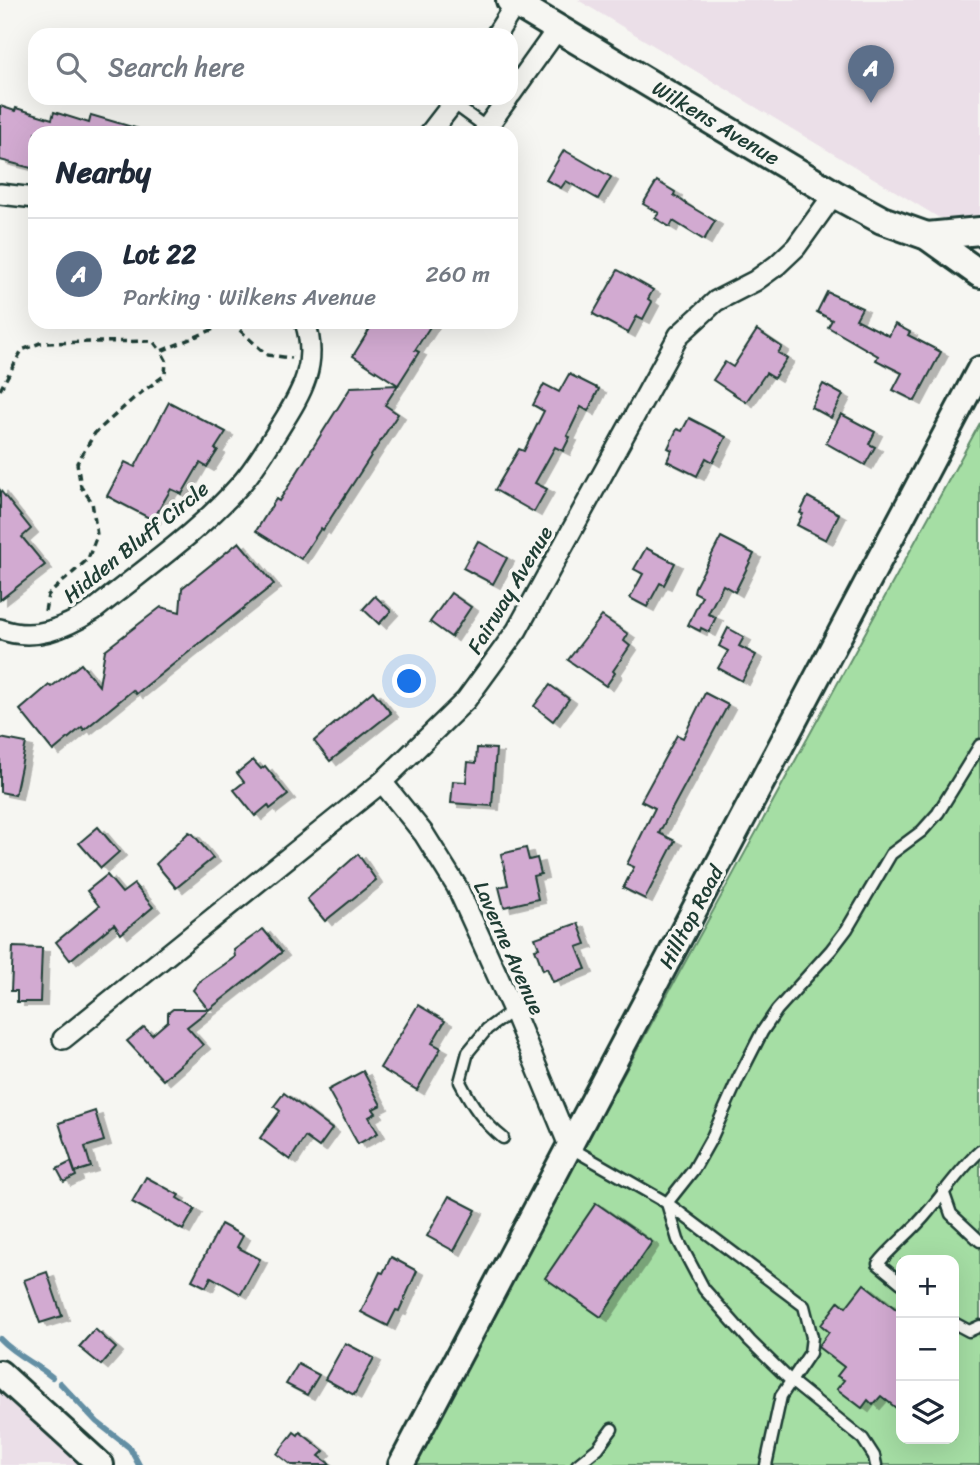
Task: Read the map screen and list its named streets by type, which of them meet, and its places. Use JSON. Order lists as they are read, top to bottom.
{
  "streets": {
    "main road": ["Wilkens Avenue"],
    "street": [
      "Hidden Bluff Circle",
      "Fairway Avenue",
      "Hilltop Road",
      "Laverne Avenue"
    ]
  },
  "crossings": [
    ["Wilkens Avenue", "Fairway Avenue"],
    ["Fairway Avenue", "Laverne Avenue"],
    ["Hilltop Road", "Laverne Avenue"]
  ],
  "page": {
    "search": "Search here",
    "pins": "A",
    "heading": "Nearby",
    "list": [
      {
        "mark": "A",
        "name": "Lot 22",
        "note": "Parking · Wilkens Avenue",
        "value": "260 m"
      }
    ],
    "map_buttons": ["+", "−"]
  }
}
